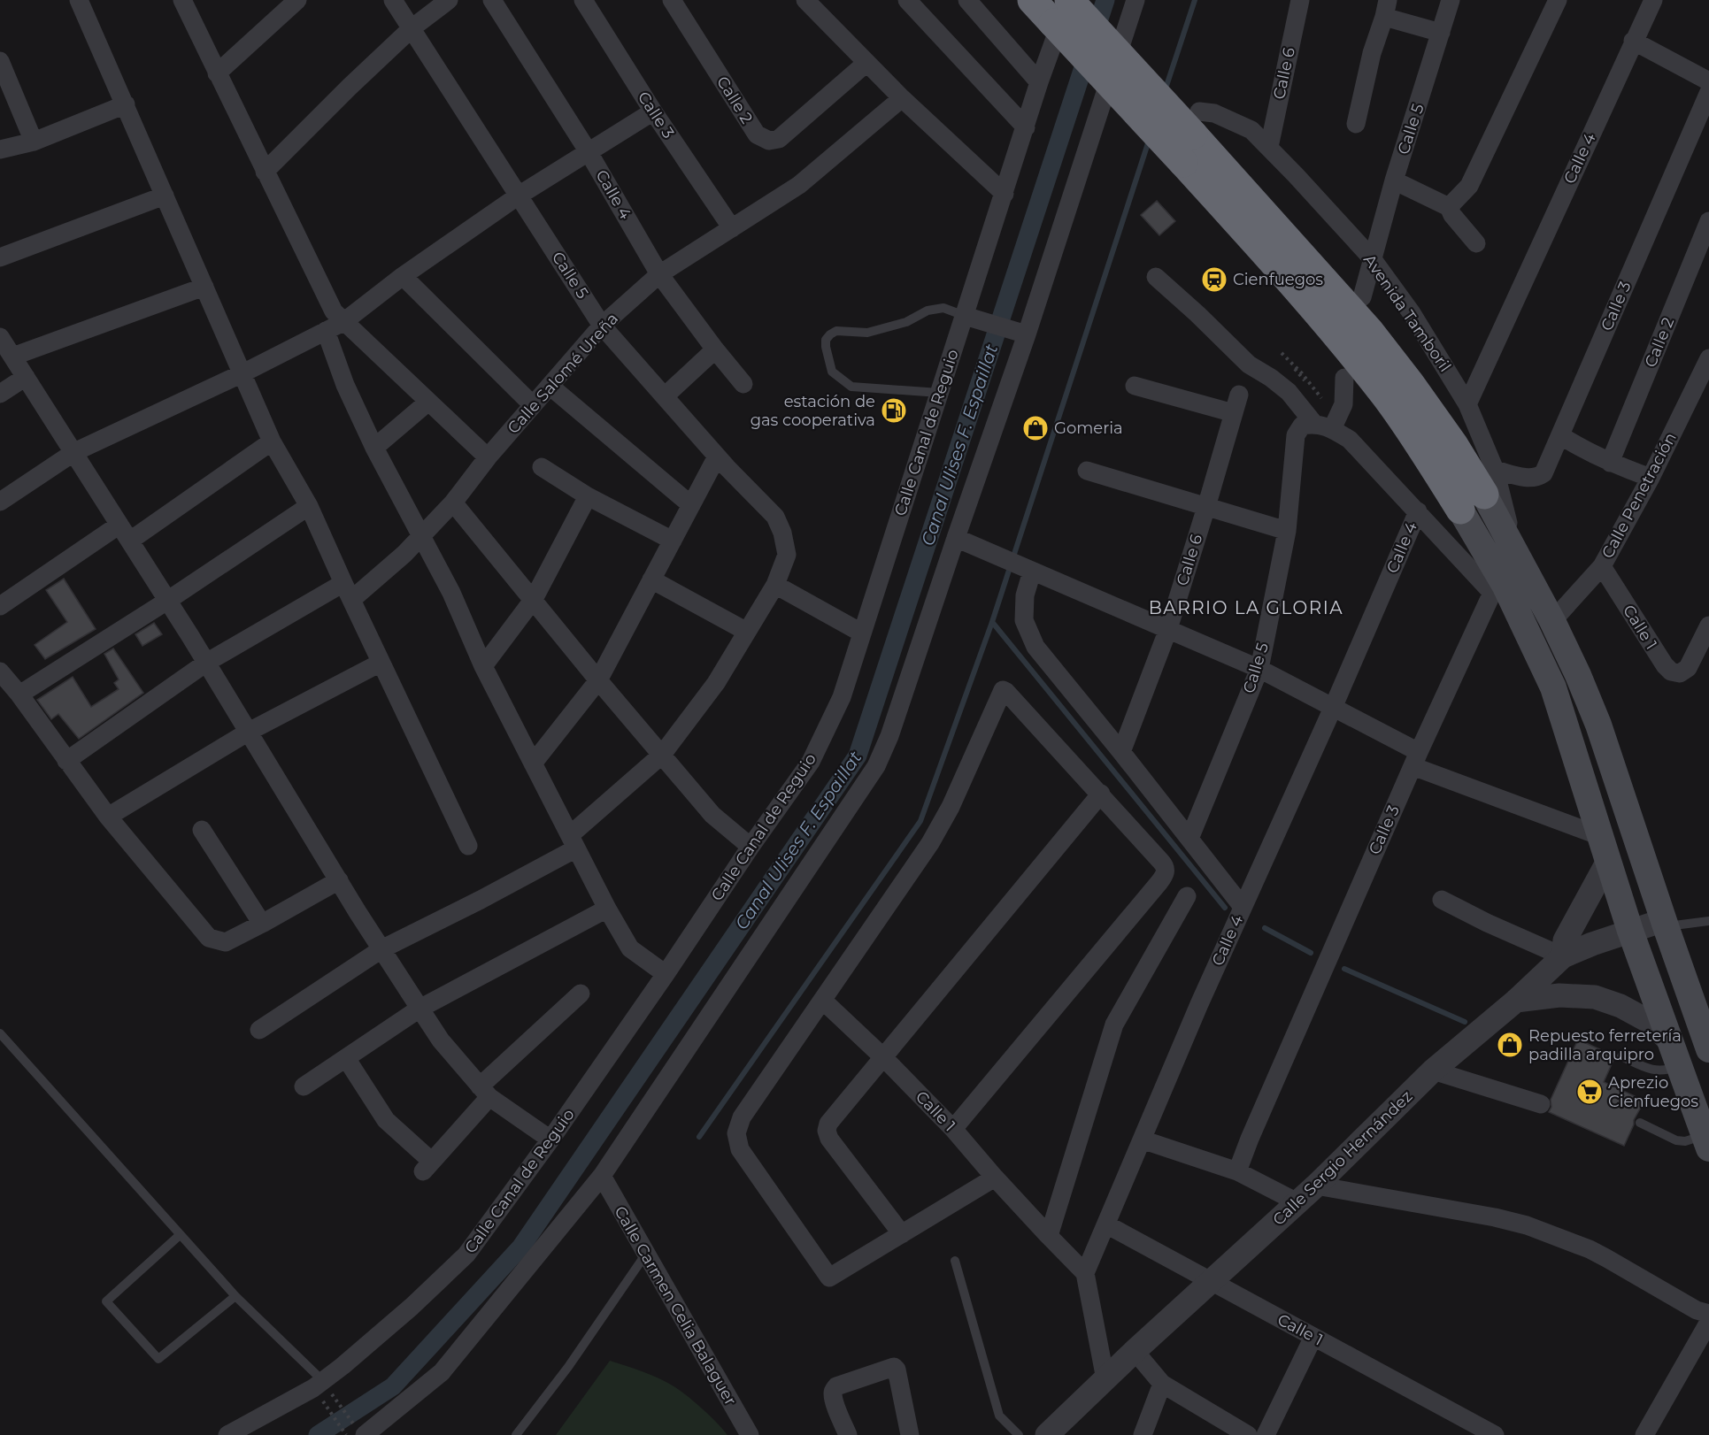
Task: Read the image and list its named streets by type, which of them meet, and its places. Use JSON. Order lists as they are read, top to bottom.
{
  "streets": {
    "street": [
      "Calle 6",
      "Calle 2",
      "Calle 3",
      "Calle 5",
      "Calle 4",
      "Avenida Tamboril",
      "Calle Salomé Ureña",
      "Calle Canal de Reguio",
      "Calle Penetración",
      "Calle 1",
      "Calle Sergio Hernández",
      "Calle Carmen Celia Balaguer"
    ]
  },
  "crossings": [
    ["Calle 6", "Avenida Tamboril"],
    ["Calle 3", "Avenida Tamboril"],
    ["Calle 3", "Calle Salomé Ureña"],
    ["Calle 5", "Avenida Tamboril"],
    ["Calle 5", "Calle Salomé Ureña"],
    ["Calle 4", "Avenida Tamboril"],
    ["Calle 4", "Calle Salomé Ureña"],
    ["Calle 4", "Calle 1"],
    ["Calle Penetración", "Calle 1"],
    ["Calle 1", "Calle Sergio Hernández"]
  ],
  "districts": ["BARRIO LA GLORIA"],
  "water": ["Canal Ulises F. Espaillat"],
  "places": {
    "station": ["Cienfuegos"],
    "fuel station": ["estación de gas cooperativa"],
    "shop": ["Gomeria", "Repuesto ferretería padilla arquipro"],
    "supermarket": ["Aprezio Cienfuegos"]
  }
}
